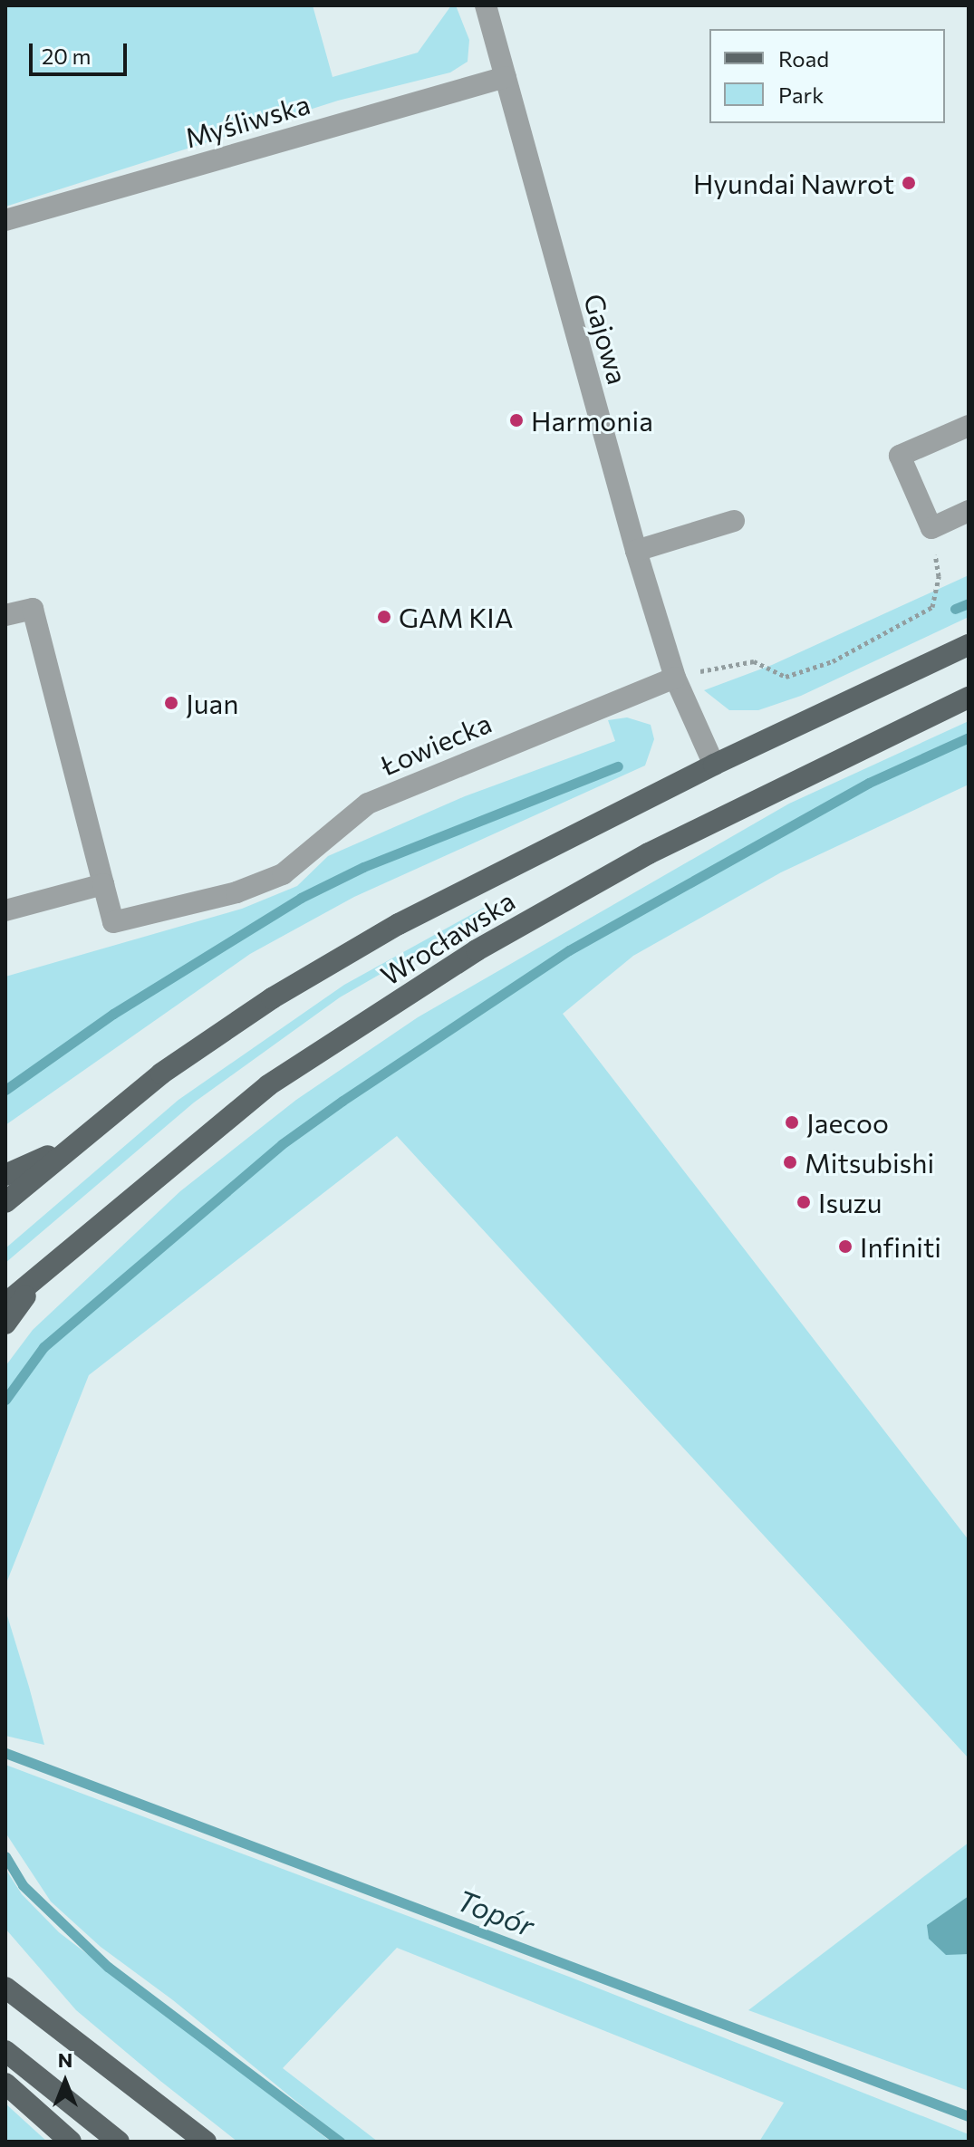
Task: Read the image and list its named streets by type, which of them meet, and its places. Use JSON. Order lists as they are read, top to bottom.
{
  "streets": {
    "main road": ["Wrocławska"],
    "street": ["Myśliwska", "Gajowa", "Łowiecka"]
  },
  "crossings": [
    ["Myśliwska", "Gajowa"],
    ["Gajowa", "Łowiecka"],
    ["Gajowa", "Wrocławska"]
  ],
  "water": ["Topór"],
  "places": [
    "Hyundai Nawrot",
    "Harmonia",
    "GAM KIA",
    "Juan",
    "Jaecoo",
    "Mitsubishi",
    "Isuzu",
    "Infiniti"
  ],
  "legend": ["Road", "Park"],
  "scale_bar": "20 m",
  "north": "top"
}
